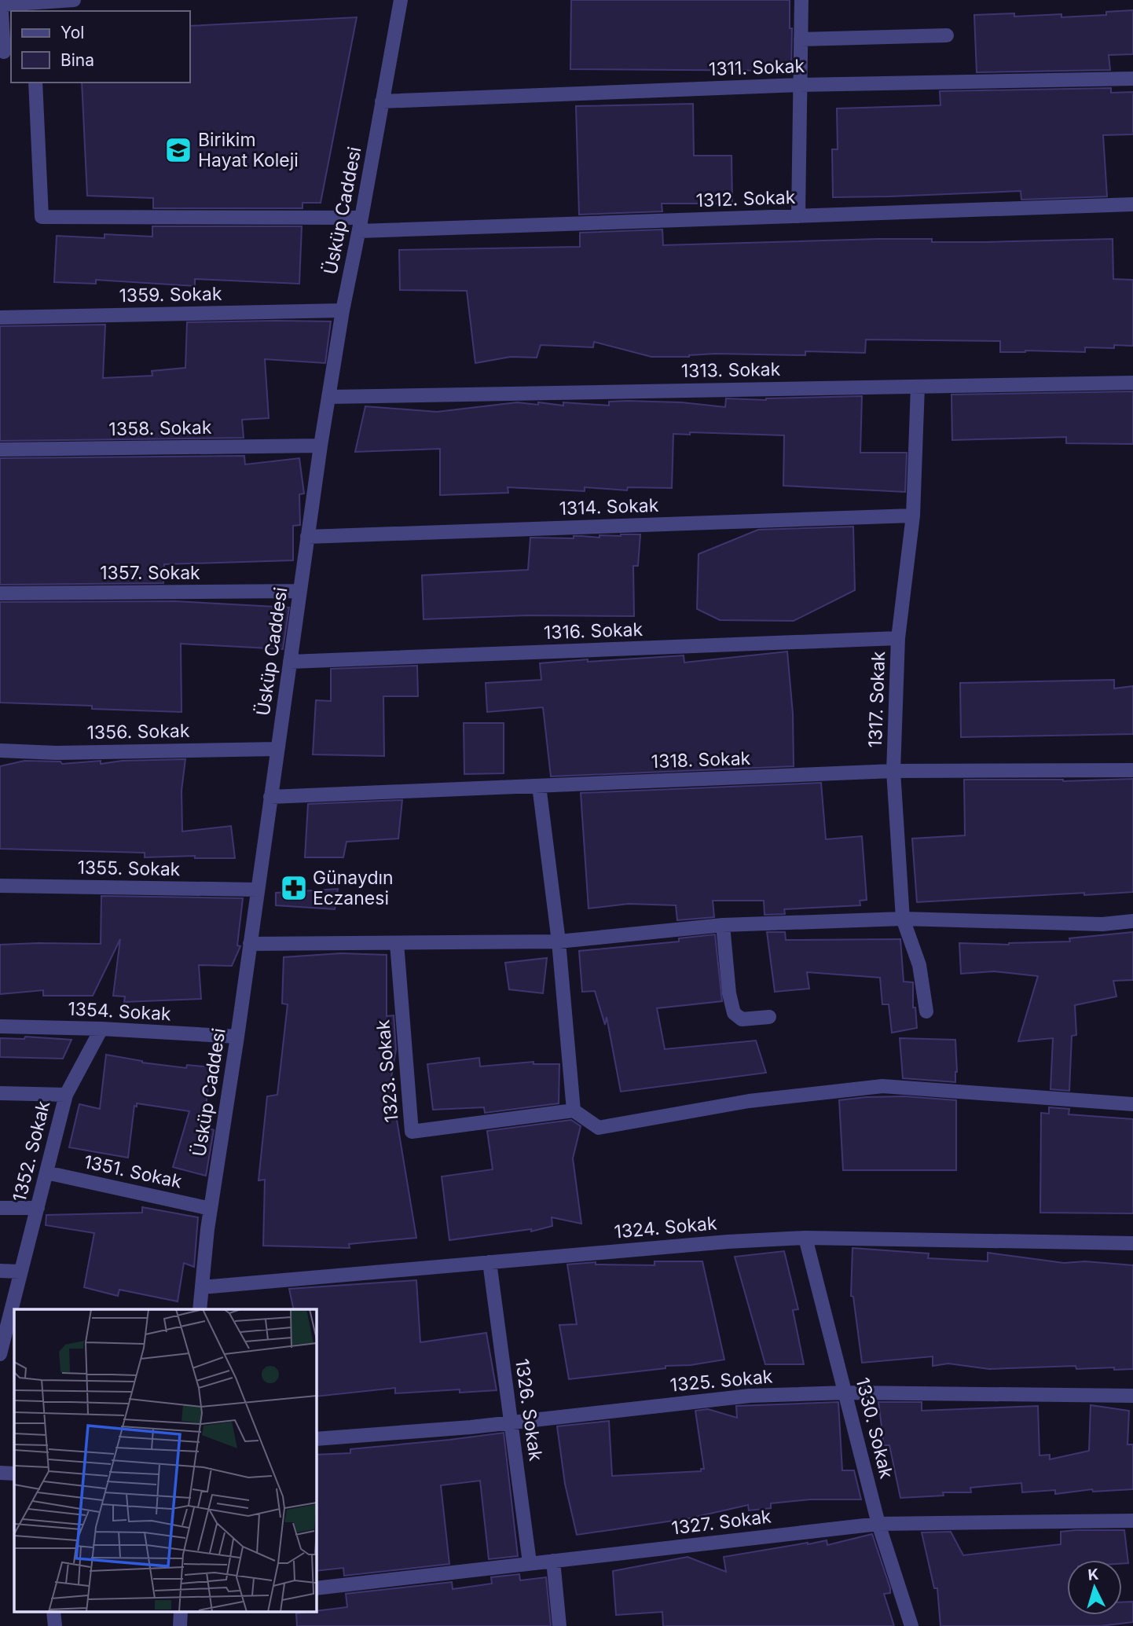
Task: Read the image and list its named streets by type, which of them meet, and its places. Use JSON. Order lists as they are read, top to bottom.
{
  "streets": {
    "street": [
      "1311. Sokak",
      "1312. Sokak",
      "Üsküp Caddesi",
      "1359. Sokak",
      "1313. Sokak",
      "1358. Sokak",
      "1314. Sokak",
      "1357. Sokak",
      "1316. Sokak",
      "1317. Sokak",
      "1356. Sokak",
      "1318. Sokak",
      "1355. Sokak",
      "1354. Sokak",
      "1323. Sokak",
      "1352. Sokak",
      "1351. Sokak",
      "1324. Sokak",
      "1325. Sokak",
      "1326. Sokak",
      "1330. Sokak",
      "1327. Sokak"
    ]
  },
  "crossings": [
    ["1311. Sokak", "Üsküp Caddesi"],
    ["1312. Sokak", "Üsküp Caddesi"],
    ["Üsküp Caddesi", "1359. Sokak"],
    ["Üsküp Caddesi", "1313. Sokak"],
    ["Üsküp Caddesi", "1358. Sokak"],
    ["Üsküp Caddesi", "1314. Sokak"],
    ["Üsküp Caddesi", "1357. Sokak"],
    ["Üsküp Caddesi", "1316. Sokak"],
    ["Üsküp Caddesi", "1356. Sokak"],
    ["Üsküp Caddesi", "1318. Sokak"],
    ["Üsküp Caddesi", "1355. Sokak"],
    ["Üsküp Caddesi", "1354. Sokak"],
    ["Üsküp Caddesi", "1351. Sokak"],
    ["Üsküp Caddesi", "1324. Sokak"],
    ["1313. Sokak", "1317. Sokak"],
    ["1314. Sokak", "1317. Sokak"],
    ["1316. Sokak", "1317. Sokak"],
    ["1317. Sokak", "1318. Sokak"],
    ["1354. Sokak", "1352. Sokak"],
    ["1352. Sokak", "1351. Sokak"],
    ["1324. Sokak", "1326. Sokak"],
    ["1324. Sokak", "1330. Sokak"],
    ["1325. Sokak", "1326. Sokak"],
    ["1325. Sokak", "1330. Sokak"],
    ["1326. Sokak", "1327. Sokak"],
    ["1330. Sokak", "1327. Sokak"]
  ],
  "places": {
    "school or university": ["Birikim Hayat Koleji"],
    "pharmacy": ["Günaydın Eczanesi"]
  },
  "legend": ["Yol", "Bina"],
  "north": "top"
}
